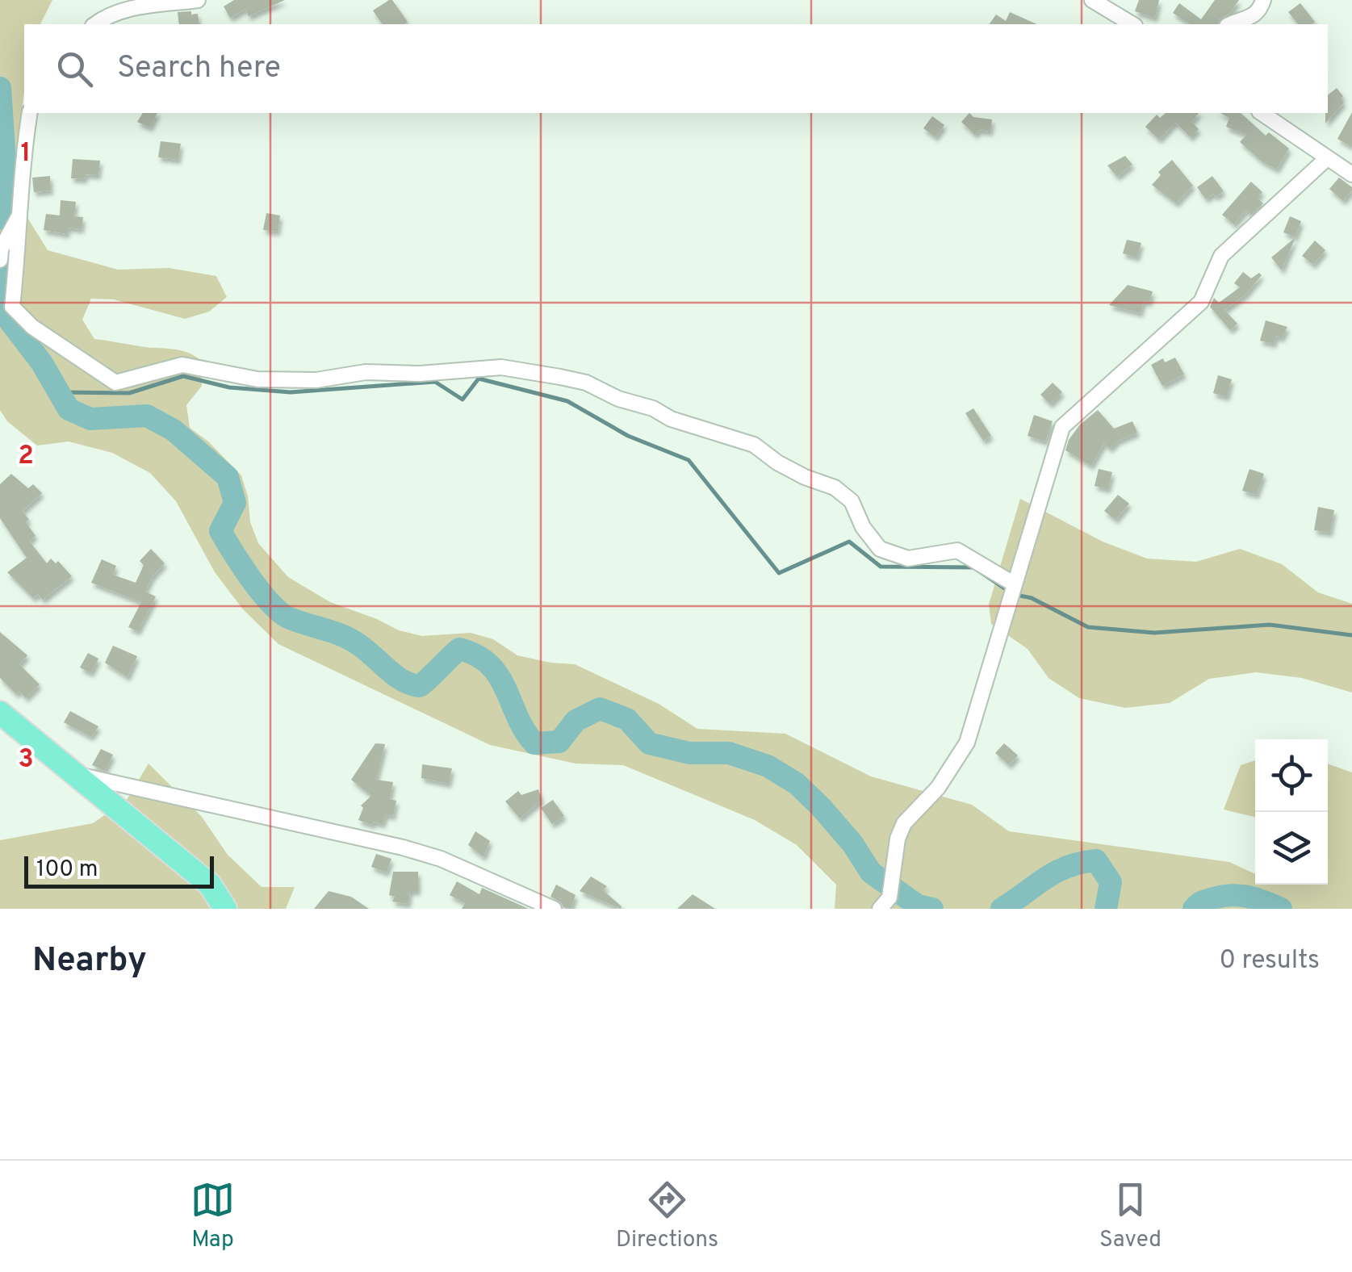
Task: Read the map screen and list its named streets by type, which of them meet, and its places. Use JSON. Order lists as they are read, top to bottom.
{
  "scale_bar": "100 m",
  "page": {
    "search": "Search here",
    "scale": "100 m",
    "heading": ["Nearby", "0 results"],
    "nav": ["Map", "Directions", "Saved"]
  },
  "grid": {
    "rows": ["1", "2", "3"]
  }
}
